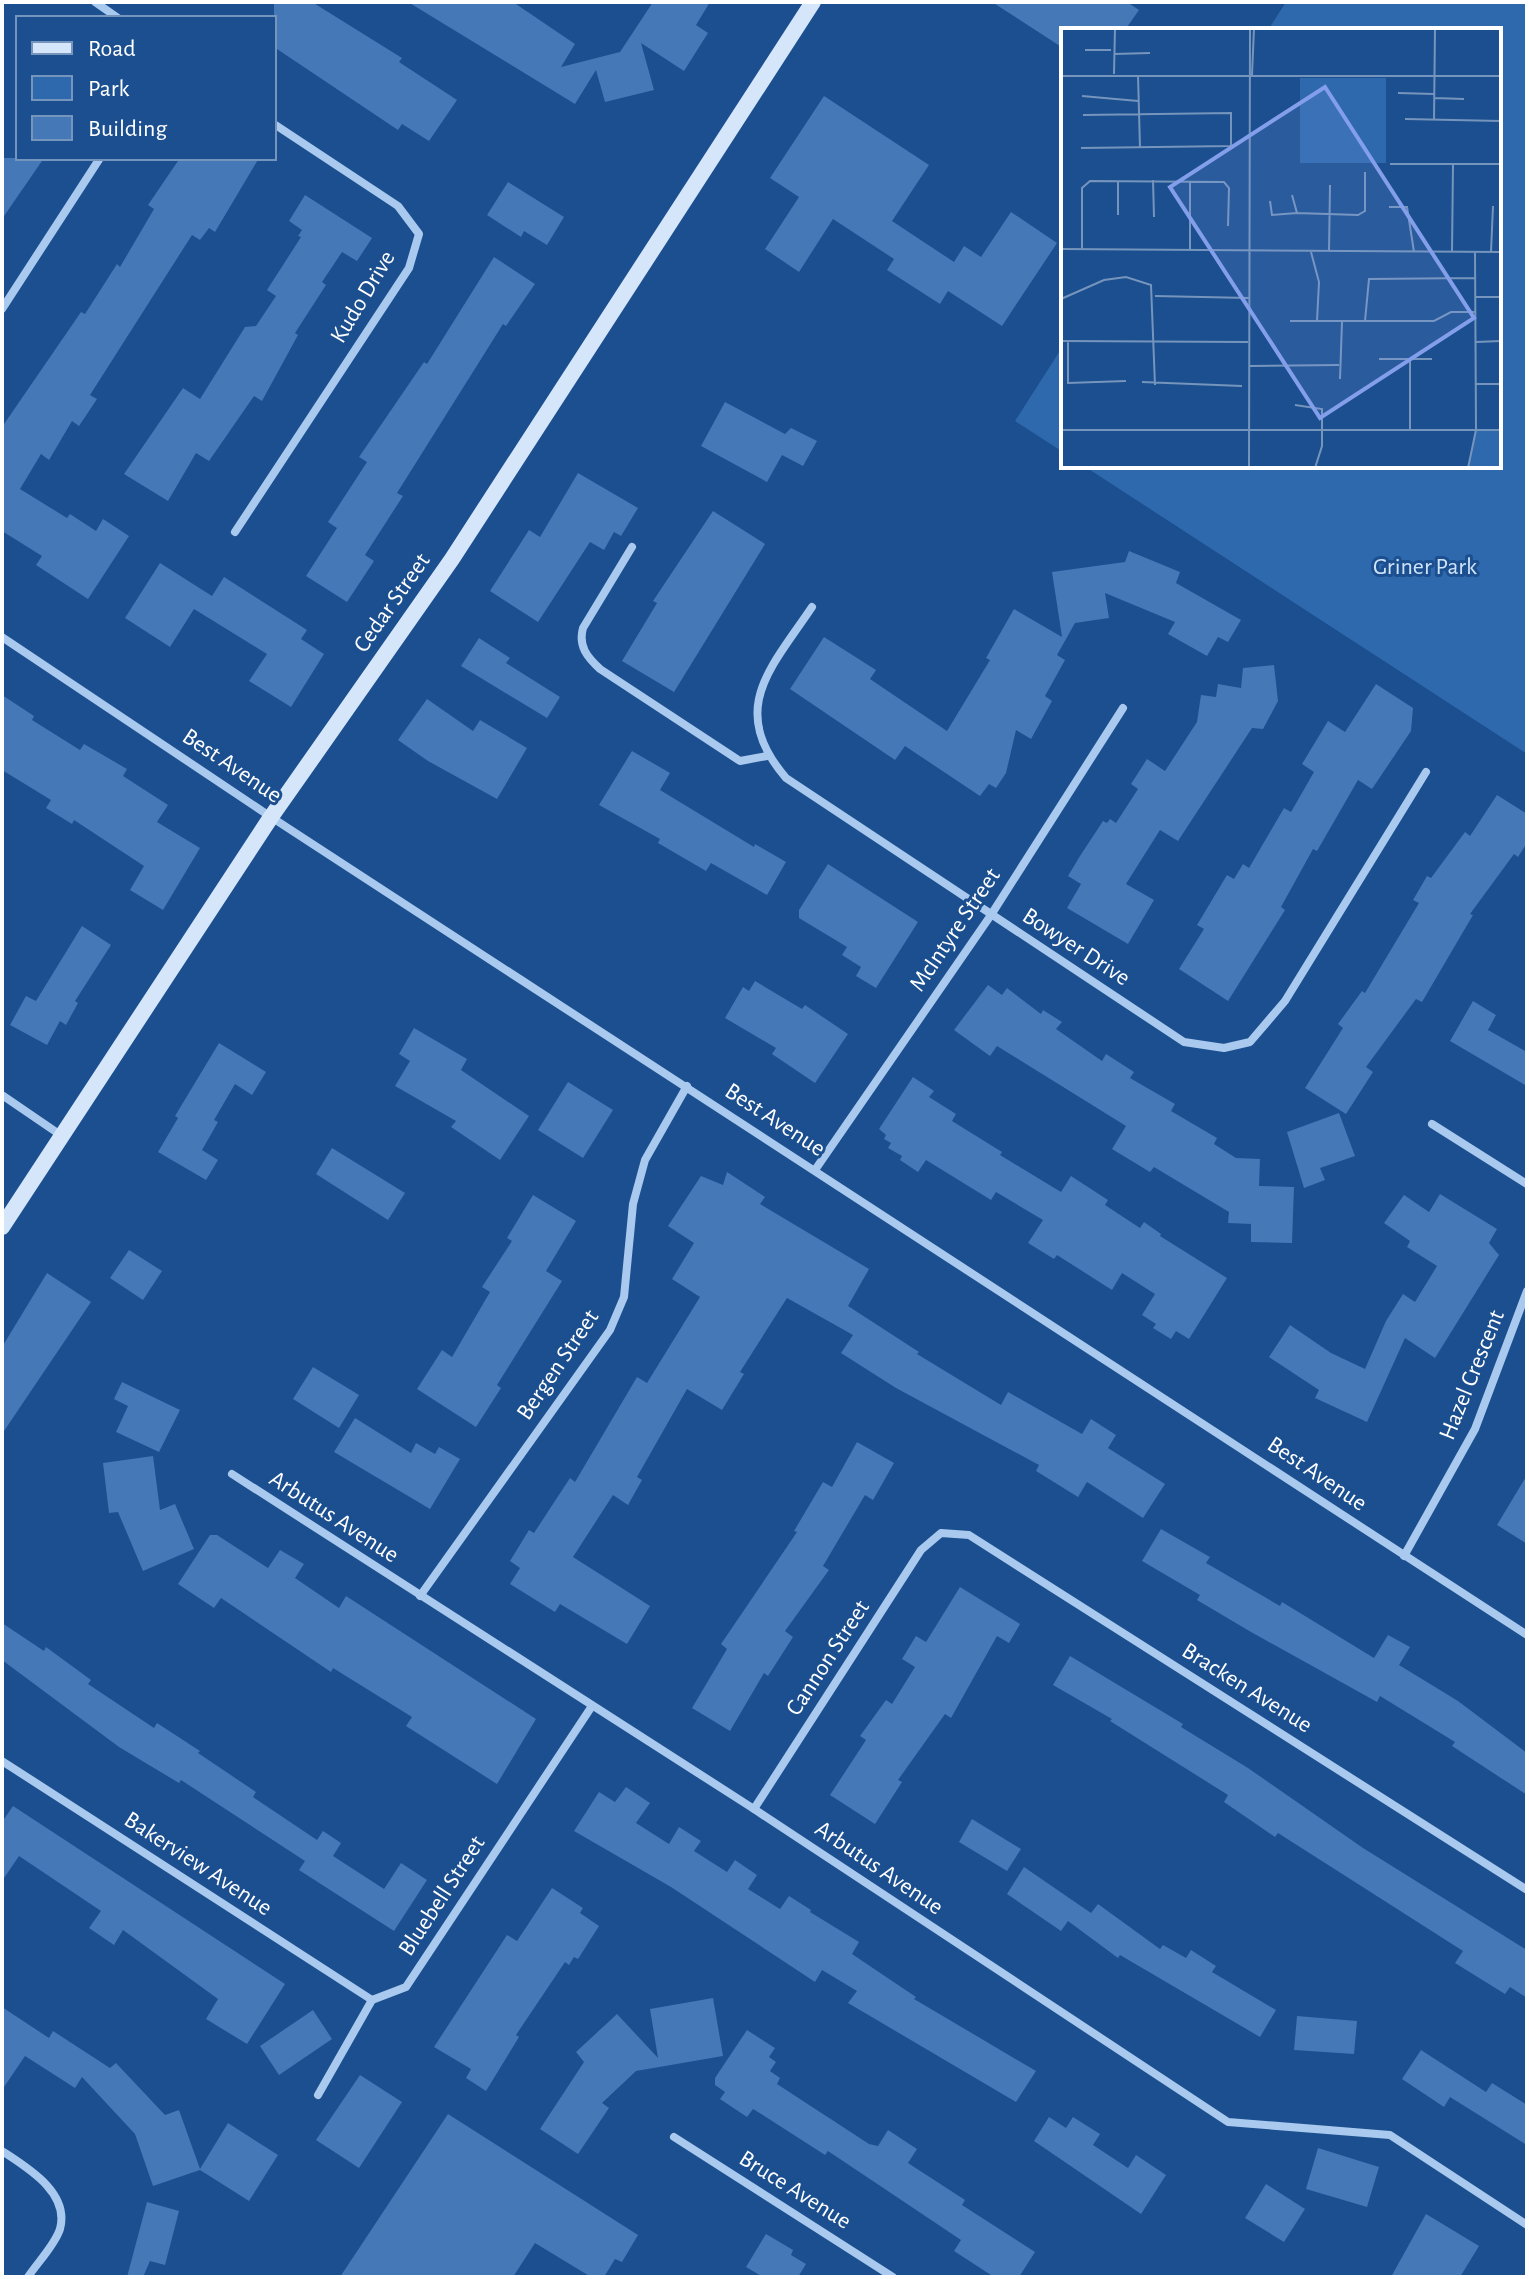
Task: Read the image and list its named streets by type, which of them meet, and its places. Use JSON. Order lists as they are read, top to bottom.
{
  "streets": {
    "main road": ["Cedar Street"],
    "street": [
      "Kudo Drive",
      "Best Avenue",
      "McIntyre Street",
      "Bowyer Drive",
      "Bergen Street",
      "Hazel Crescent",
      "Arbutus Avenue",
      "Cannon Street",
      "Bracken Avenue",
      "Bakerview Avenue",
      "Bluebell Street",
      "Bruce Avenue"
    ]
  },
  "crossings": [
    ["Cedar Street", "Best Avenue"],
    ["Best Avenue", "McIntyre Street"],
    ["Best Avenue", "Bergen Street"],
    ["Best Avenue", "Hazel Crescent"],
    ["McIntyre Street", "Bowyer Drive"],
    ["Bergen Street", "Arbutus Avenue"],
    ["Arbutus Avenue", "Cannon Street"],
    ["Arbutus Avenue", "Bluebell Street"],
    ["Cannon Street", "Bracken Avenue"],
    ["Bakerview Avenue", "Bluebell Street"]
  ],
  "parks": ["Griner Park"],
  "legend": ["Road", "Park", "Building"]
}
